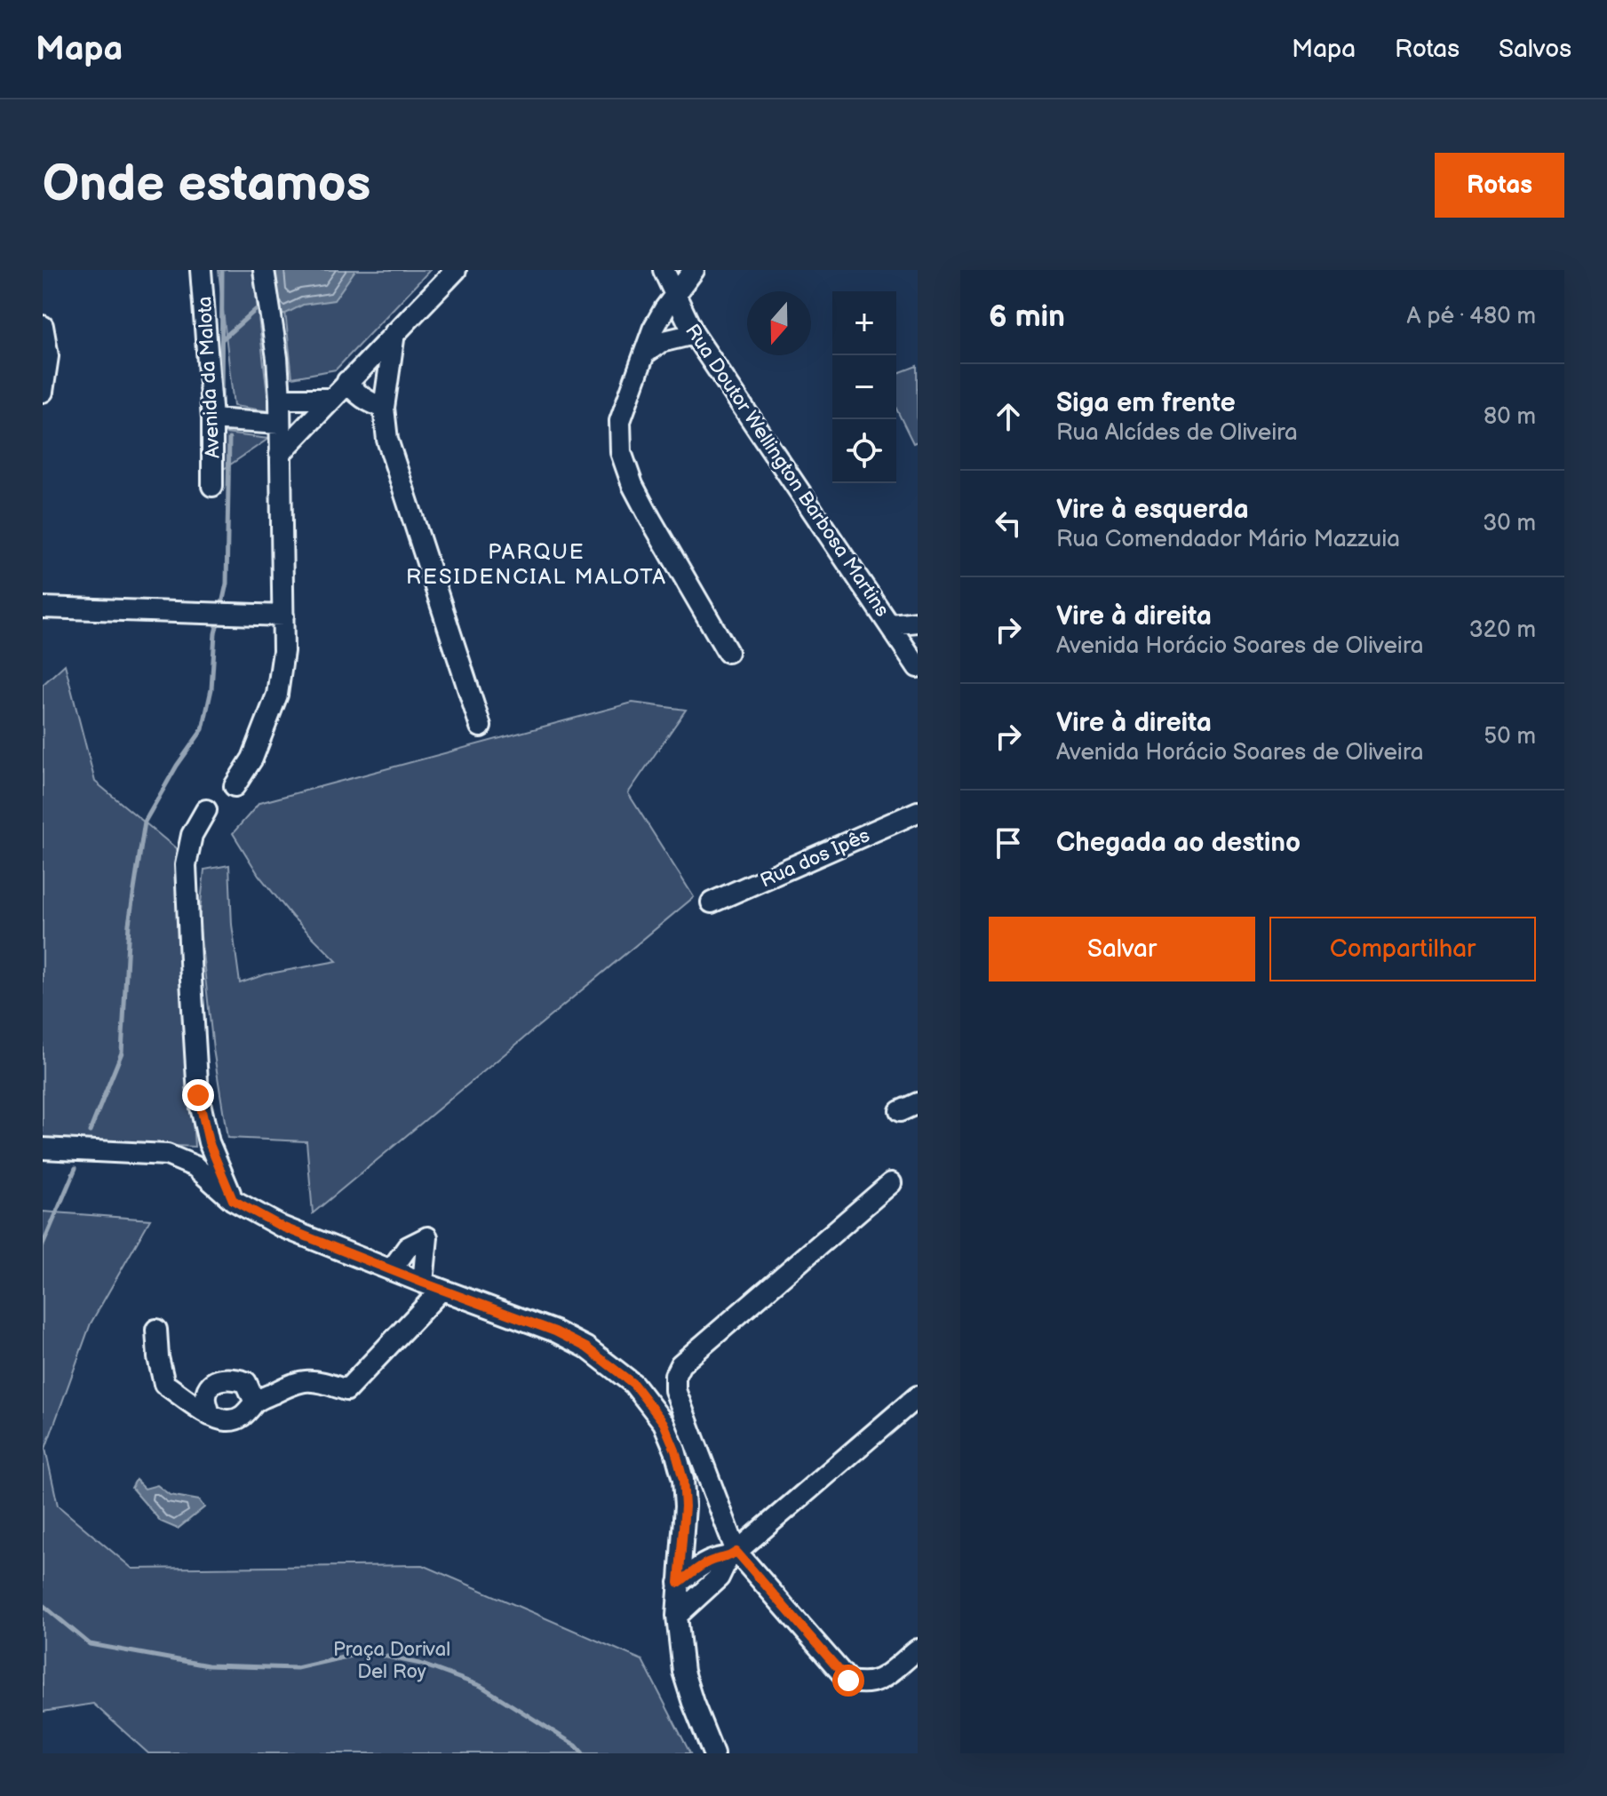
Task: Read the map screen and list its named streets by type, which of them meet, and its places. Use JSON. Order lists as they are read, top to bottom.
{
  "streets": {
    "street": ["Avenida da Malota", "Rua Doutor Wellington Barbosa Martins", "Rua dos Ipês"]
  },
  "districts": ["PARQUE RESIDENCIAL MALOTA"],
  "parks": ["Praça Dorival Del Roy"],
  "north": "bottom",
  "page": {
    "header": "Mapa",
    "nav": ["Mapa", "Rotas", "Salvos"],
    "buttons": [
      "Rotas",
      ["Salvar", "Compartilhar"]
    ],
    "title": "Onde estamos",
    "heading": ["6 min", "A pé · 480 m"],
    "map_buttons": ["+", "−"],
    "list": [
      ["Siga em frente", "Rua Alcídes de Oliveira", "80 m"],
      ["Vire à esquerda", "Rua Comendador Mário Mazzuia", "30 m"],
      ["Vire à direita", "Avenida Horácio Soares de Oliveira", "320 m"],
      ["Vire à direita", "Avenida Horácio Soares de Oliveira", "50 m"],
      "Chegada ao destino"
    ]
  }
}
